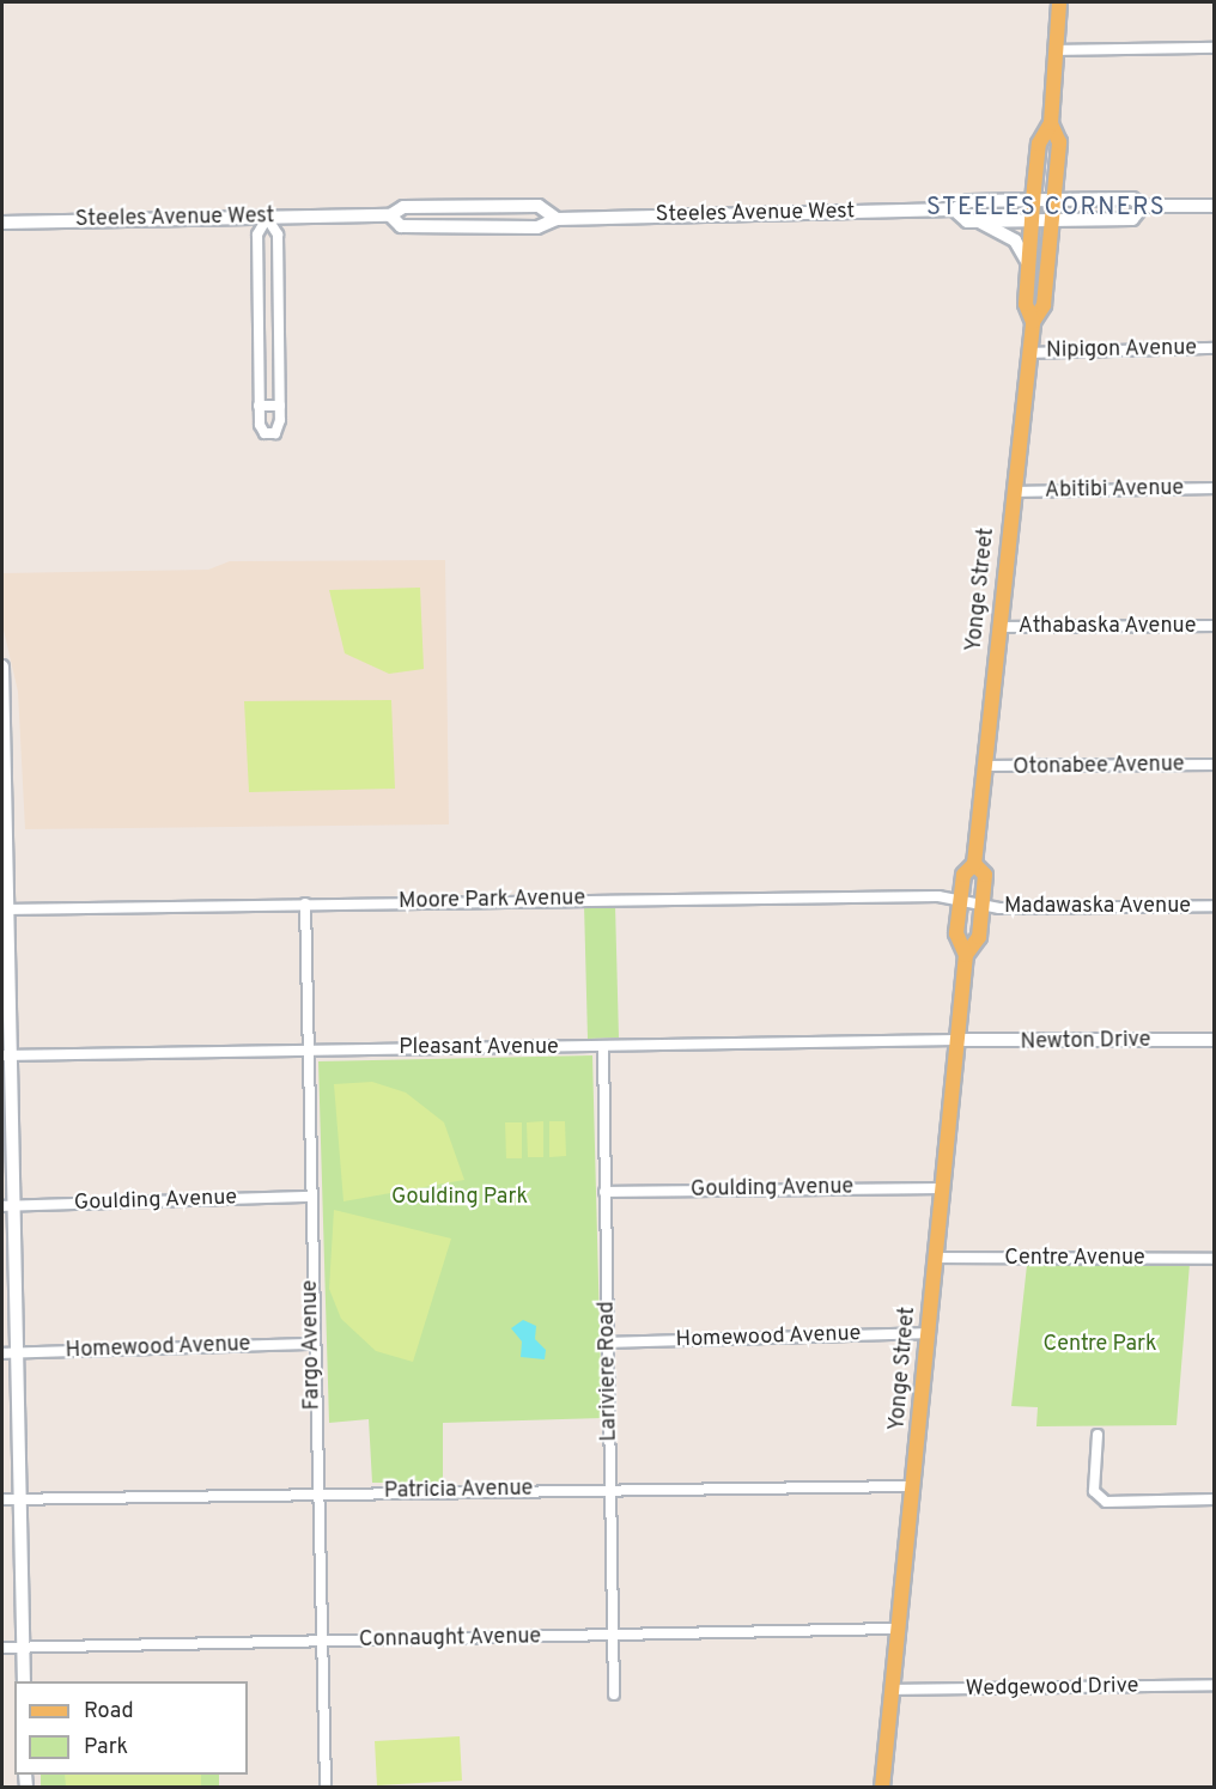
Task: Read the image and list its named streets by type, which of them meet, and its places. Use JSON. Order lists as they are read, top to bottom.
{
  "streets": {
    "main road": ["Steeles Avenue West", "Yonge Street", "Newton Drive"],
    "street": [
      "Nipigon Avenue",
      "Abitibi Avenue",
      "Athabaska Avenue",
      "Otonabee Avenue",
      "Moore Park Avenue",
      "Madawaska Avenue",
      "Pleasant Avenue",
      "Goulding Avenue",
      "Centre Avenue",
      "Homewood Avenue",
      "Fargo Avenue",
      "Lariviere Road",
      "Patricia Avenue",
      "Connaught Avenue",
      "Wedgewood Drive"
    ]
  },
  "crossings": [
    ["Steeles Avenue West", "Yonge Street"],
    ["Nipigon Avenue", "Yonge Street"],
    ["Abitibi Avenue", "Yonge Street"],
    ["Yonge Street", "Athabaska Avenue"],
    ["Yonge Street", "Otonabee Avenue"],
    ["Yonge Street", "Moore Park Avenue"],
    ["Yonge Street", "Madawaska Avenue"],
    ["Yonge Street", "Newton Drive"],
    ["Yonge Street", "Pleasant Avenue"],
    ["Yonge Street", "Goulding Avenue"],
    ["Yonge Street", "Centre Avenue"],
    ["Yonge Street", "Homewood Avenue"],
    ["Yonge Street", "Patricia Avenue"],
    ["Yonge Street", "Connaught Avenue"],
    ["Yonge Street", "Wedgewood Drive"],
    ["Moore Park Avenue", "Madawaska Avenue"],
    ["Moore Park Avenue", "Fargo Avenue"],
    ["Newton Drive", "Pleasant Avenue"],
    ["Pleasant Avenue", "Fargo Avenue"],
    ["Pleasant Avenue", "Lariviere Road"],
    ["Goulding Avenue", "Fargo Avenue"],
    ["Goulding Avenue", "Lariviere Road"],
    ["Homewood Avenue", "Fargo Avenue"],
    ["Homewood Avenue", "Lariviere Road"],
    ["Fargo Avenue", "Patricia Avenue"],
    ["Fargo Avenue", "Connaught Avenue"],
    ["Lariviere Road", "Patricia Avenue"],
    ["Lariviere Road", "Connaught Avenue"]
  ],
  "districts": ["STEELES CORNERS"],
  "parks": ["Goulding Park", "Centre Park"],
  "legend": ["Road", "Park"]
}
